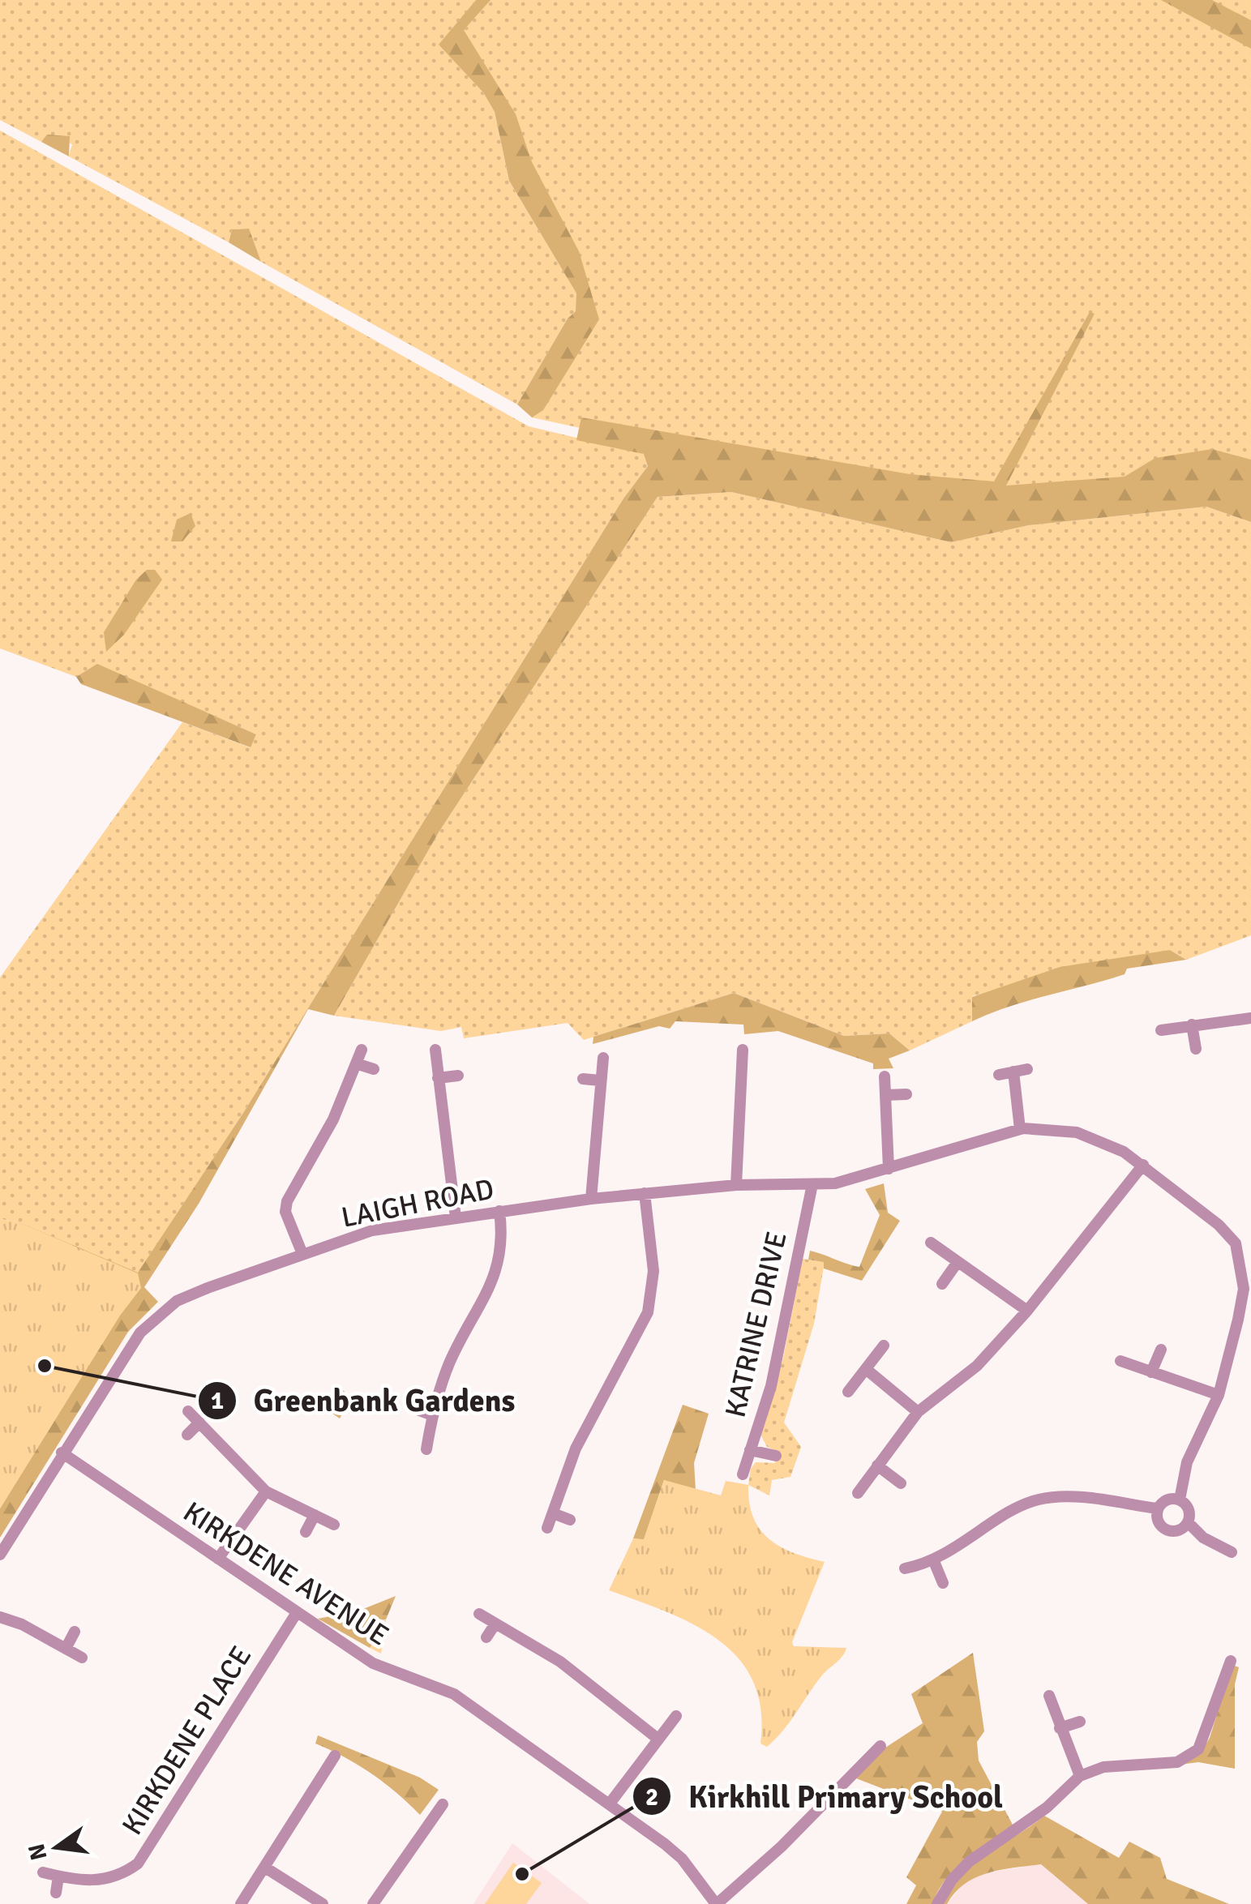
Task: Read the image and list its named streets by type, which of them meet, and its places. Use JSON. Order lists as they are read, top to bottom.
{
  "streets": {
    "street": [
      "LAIGH ROAD",
      "KATRINE DRIVE",
      "KIRKDENE AVENUE",
      "KIRKDENE PLACE"
    ]
  },
  "crossings": [
    ["LAIGH ROAD", "KATRINE DRIVE"],
    ["LAIGH ROAD", "KIRKDENE AVENUE"],
    ["KIRKDENE AVENUE", "KIRKDENE PLACE"]
  ],
  "places": ["Greenbank Gardens", "Kirkhill Primary School"],
  "north": "left"
}
